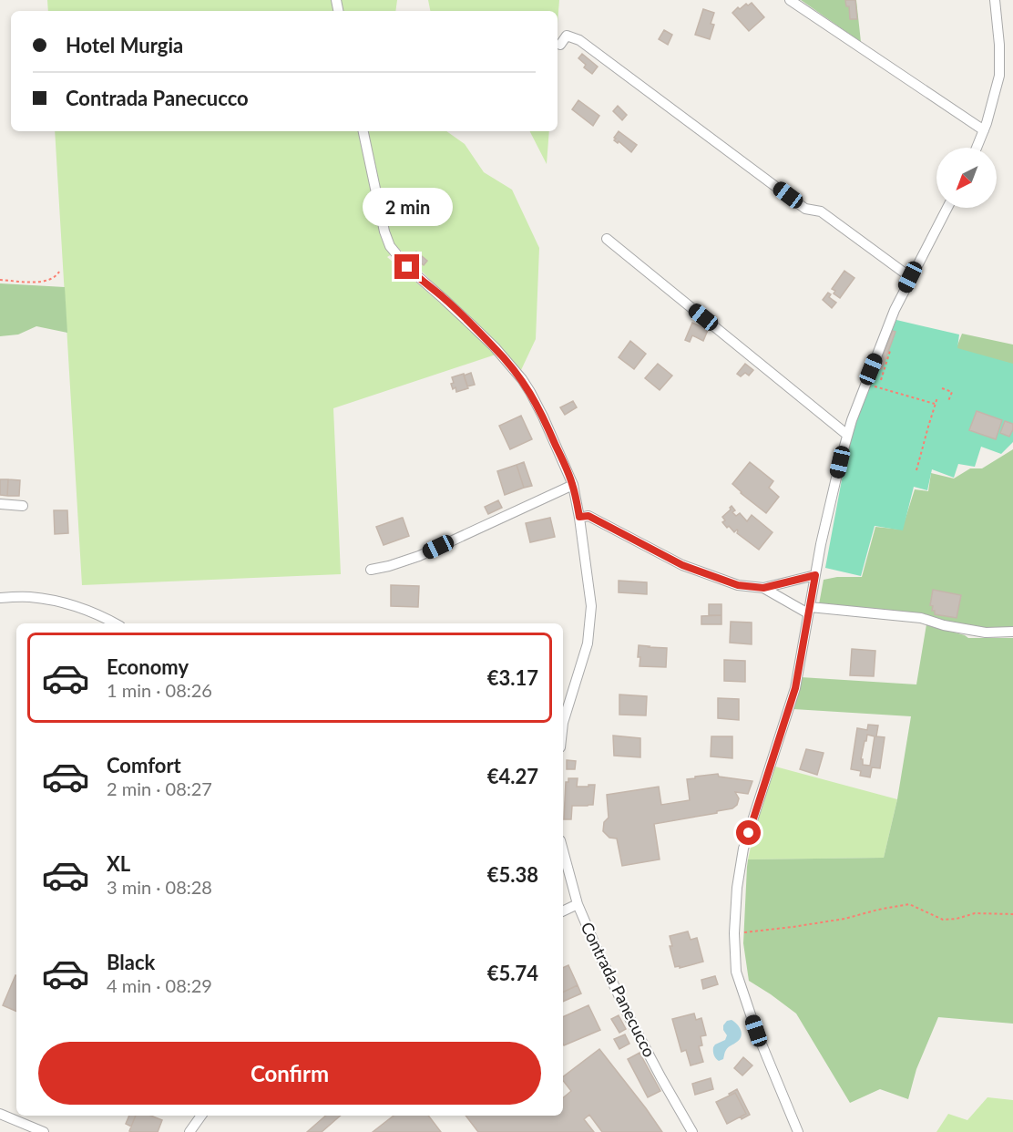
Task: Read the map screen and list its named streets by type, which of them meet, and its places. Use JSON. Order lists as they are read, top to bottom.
{
  "streets": {
    "street": ["Contrada Panecucco"]
  },
  "north": "bottom left",
  "page": {
    "banner": ["Hotel Murgia", "Contrada Panecucco"],
    "bubble": "2 min",
    "list": [
      {
        "name": "Economy",
        "note": "1 min · 08:26",
        "value": "€3.17"
      },
      {
        "name": "Comfort",
        "note": "2 min · 08:27",
        "value": "€4.27"
      },
      {
        "name": "XL",
        "note": "3 min · 08:28",
        "value": "€5.38"
      },
      {
        "name": "Black",
        "note": "4 min · 08:29",
        "value": "€5.74"
      }
    ],
    "buttons": "Confirm"
  }
}
